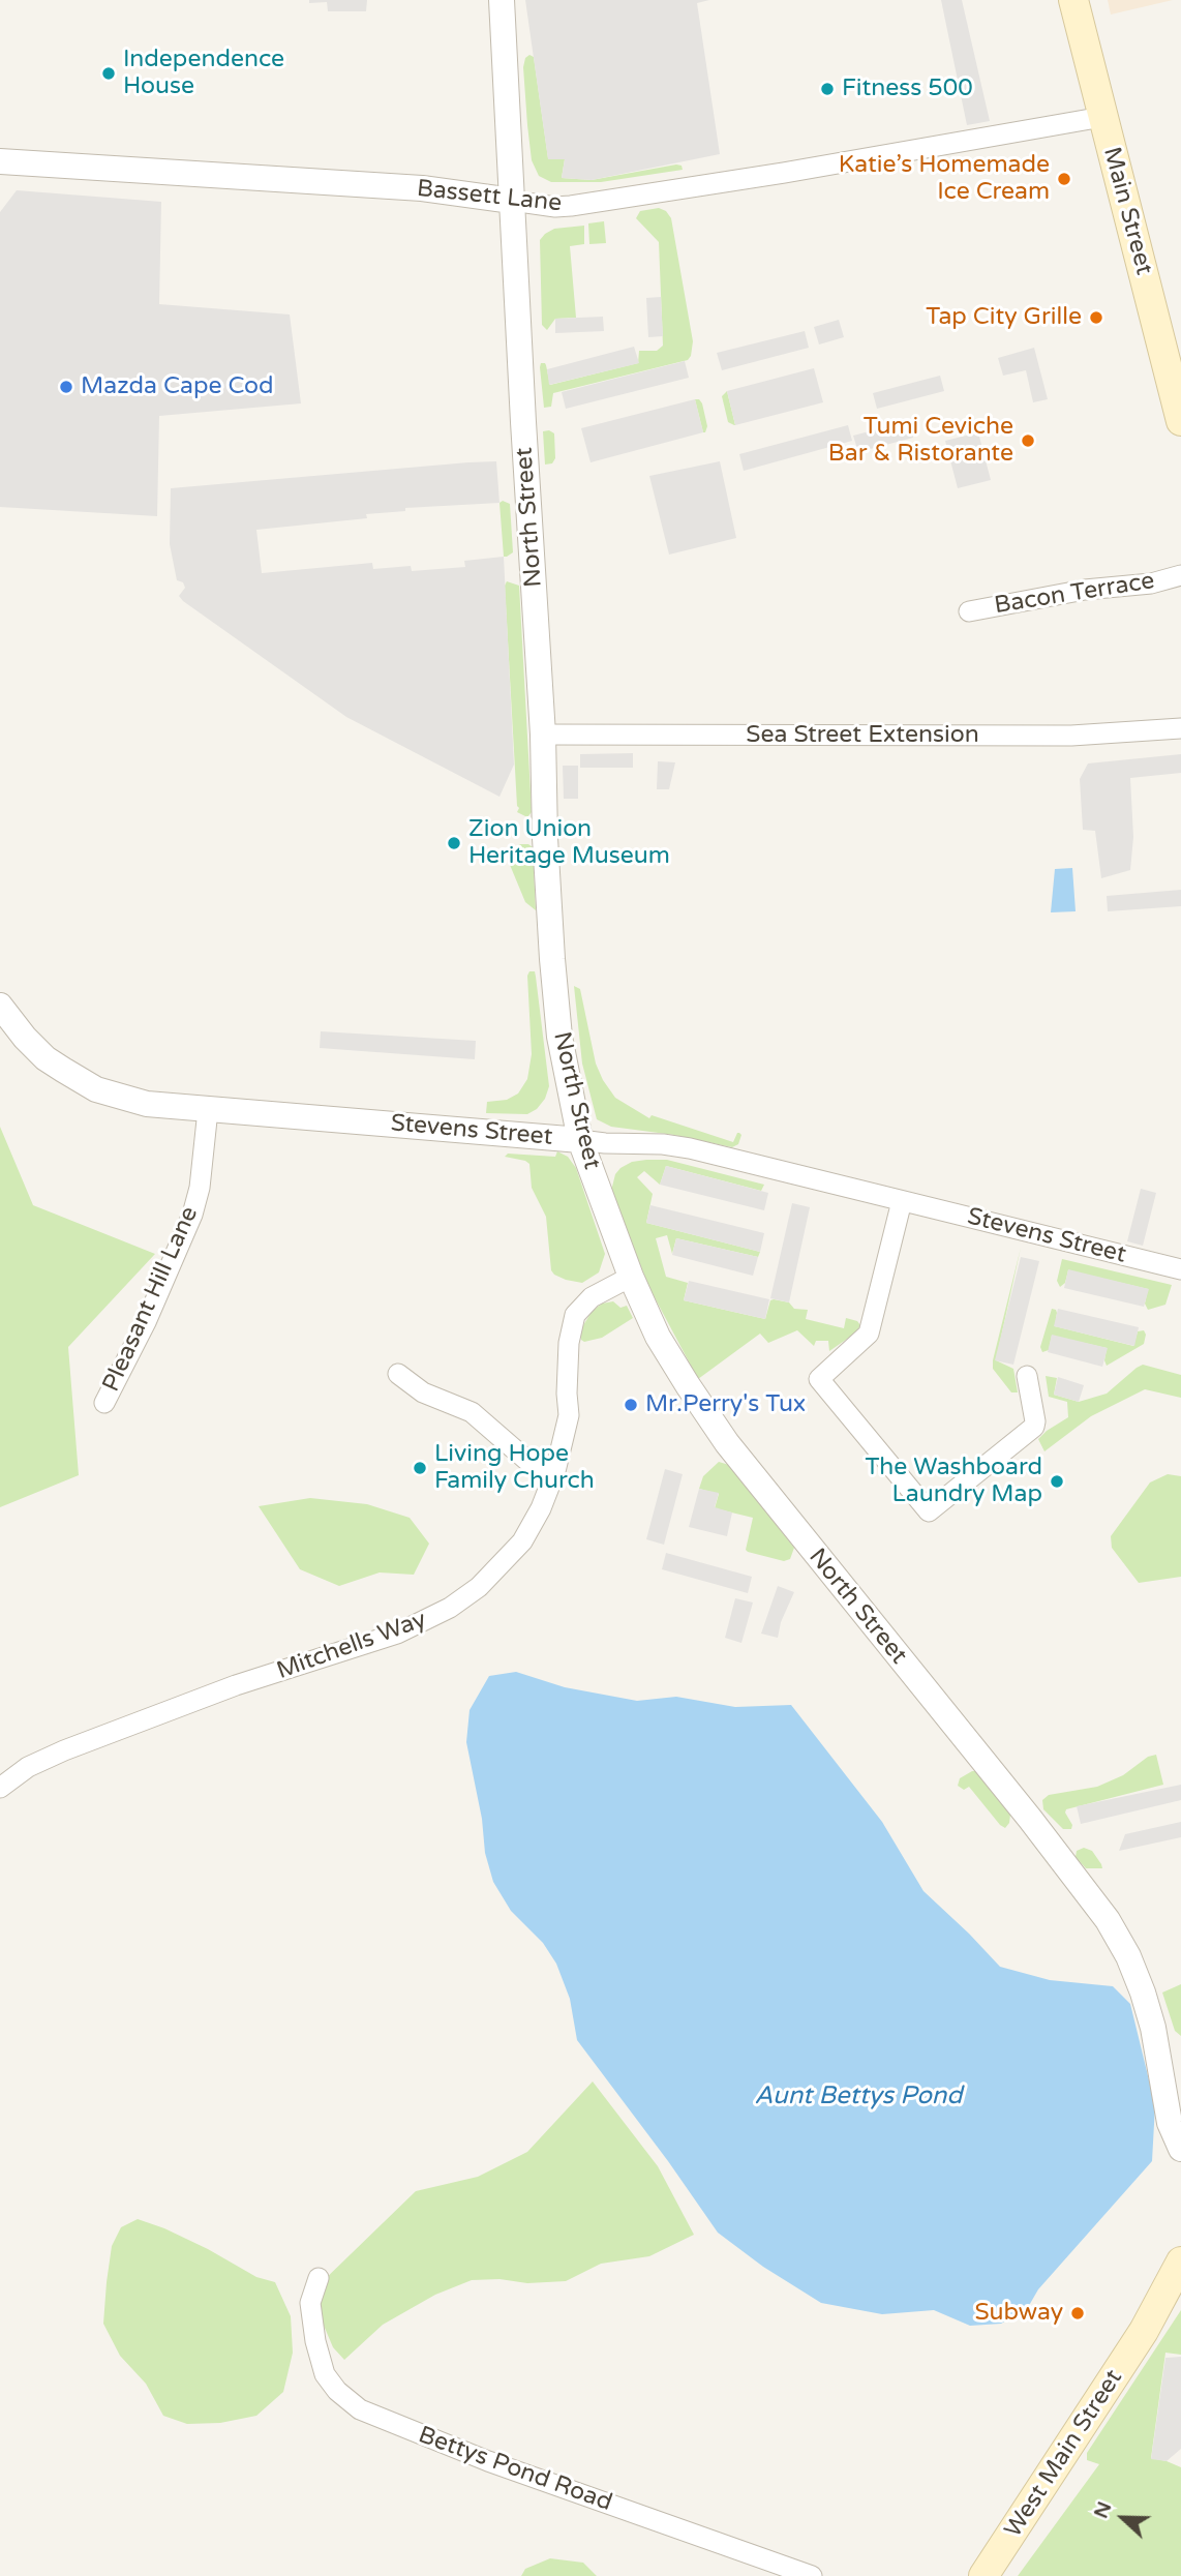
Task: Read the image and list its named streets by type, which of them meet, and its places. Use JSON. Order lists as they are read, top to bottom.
{
  "streets": {
    "main road": ["Main Street", "West Main Street"],
    "street": [
      "Bassett Lane",
      "North Street",
      "Bacon Terrace",
      "Sea Street Extension",
      "Stevens Street",
      "Pleasant Hill Lane",
      "Mitchells Way",
      "Bettys Pond Road"
    ]
  },
  "crossings": [
    ["Bassett Lane", "Main Street"],
    ["Bassett Lane", "North Street"],
    ["North Street", "Sea Street Extension"],
    ["North Street", "Stevens Street"],
    ["North Street", "Mitchells Way"],
    ["Stevens Street", "Pleasant Hill Lane"]
  ],
  "water": ["Aunt Bettys Pond"],
  "places": [
    "Independence House",
    "Fitness 500",
    "Katie’s Homemade Ice Cream",
    "Tap City Grille",
    "Mazda Cape Cod",
    "Tumi Ceviche Bar & Ristorante",
    "Zion Union Heritage Museum",
    "Mr.Perry's Tux",
    "Living Hope Family Church",
    "The Washboard Laundry Map",
    "Subway"
  ],
  "north": "left"
}
